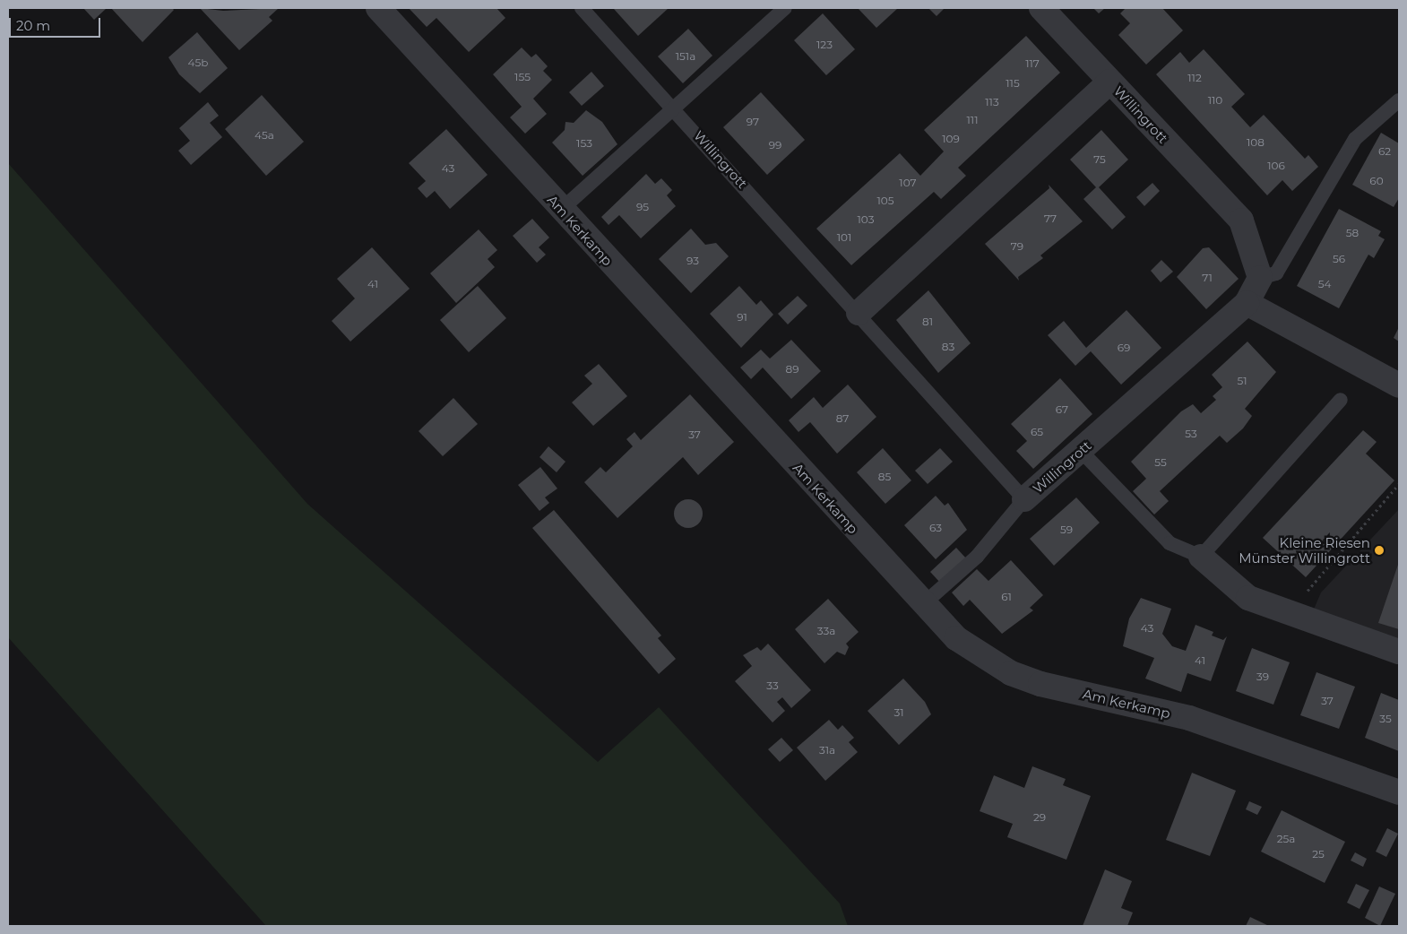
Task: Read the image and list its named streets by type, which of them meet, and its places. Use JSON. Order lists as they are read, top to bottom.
{
  "streets": {
    "street": ["Willingrott", "Am Kerkamp"]
  },
  "places": ["Kleine Riesen Münster Willingrott"],
  "house_numbers": [
    "123",
    "151a",
    "45b",
    "117",
    "155",
    "112",
    "115",
    "110",
    "113",
    "111",
    "97",
    "45a",
    "109",
    "108",
    "153",
    "99",
    "62",
    "75",
    "106",
    "43",
    "60",
    "107",
    "105",
    "95",
    "77",
    "103",
    "58",
    "101",
    "79",
    "56",
    "93",
    "71",
    "41",
    "54",
    "91",
    "81",
    "83",
    "69",
    "89",
    "51",
    "67",
    "87",
    "65",
    "53",
    "37",
    "55",
    "85",
    "63",
    "59",
    "61",
    "43",
    "33a",
    "41",
    "39",
    "33",
    "37",
    "31",
    "35",
    "31a",
    "29",
    "25a",
    "25"
  ],
  "scale_bar": "20 m"
}
